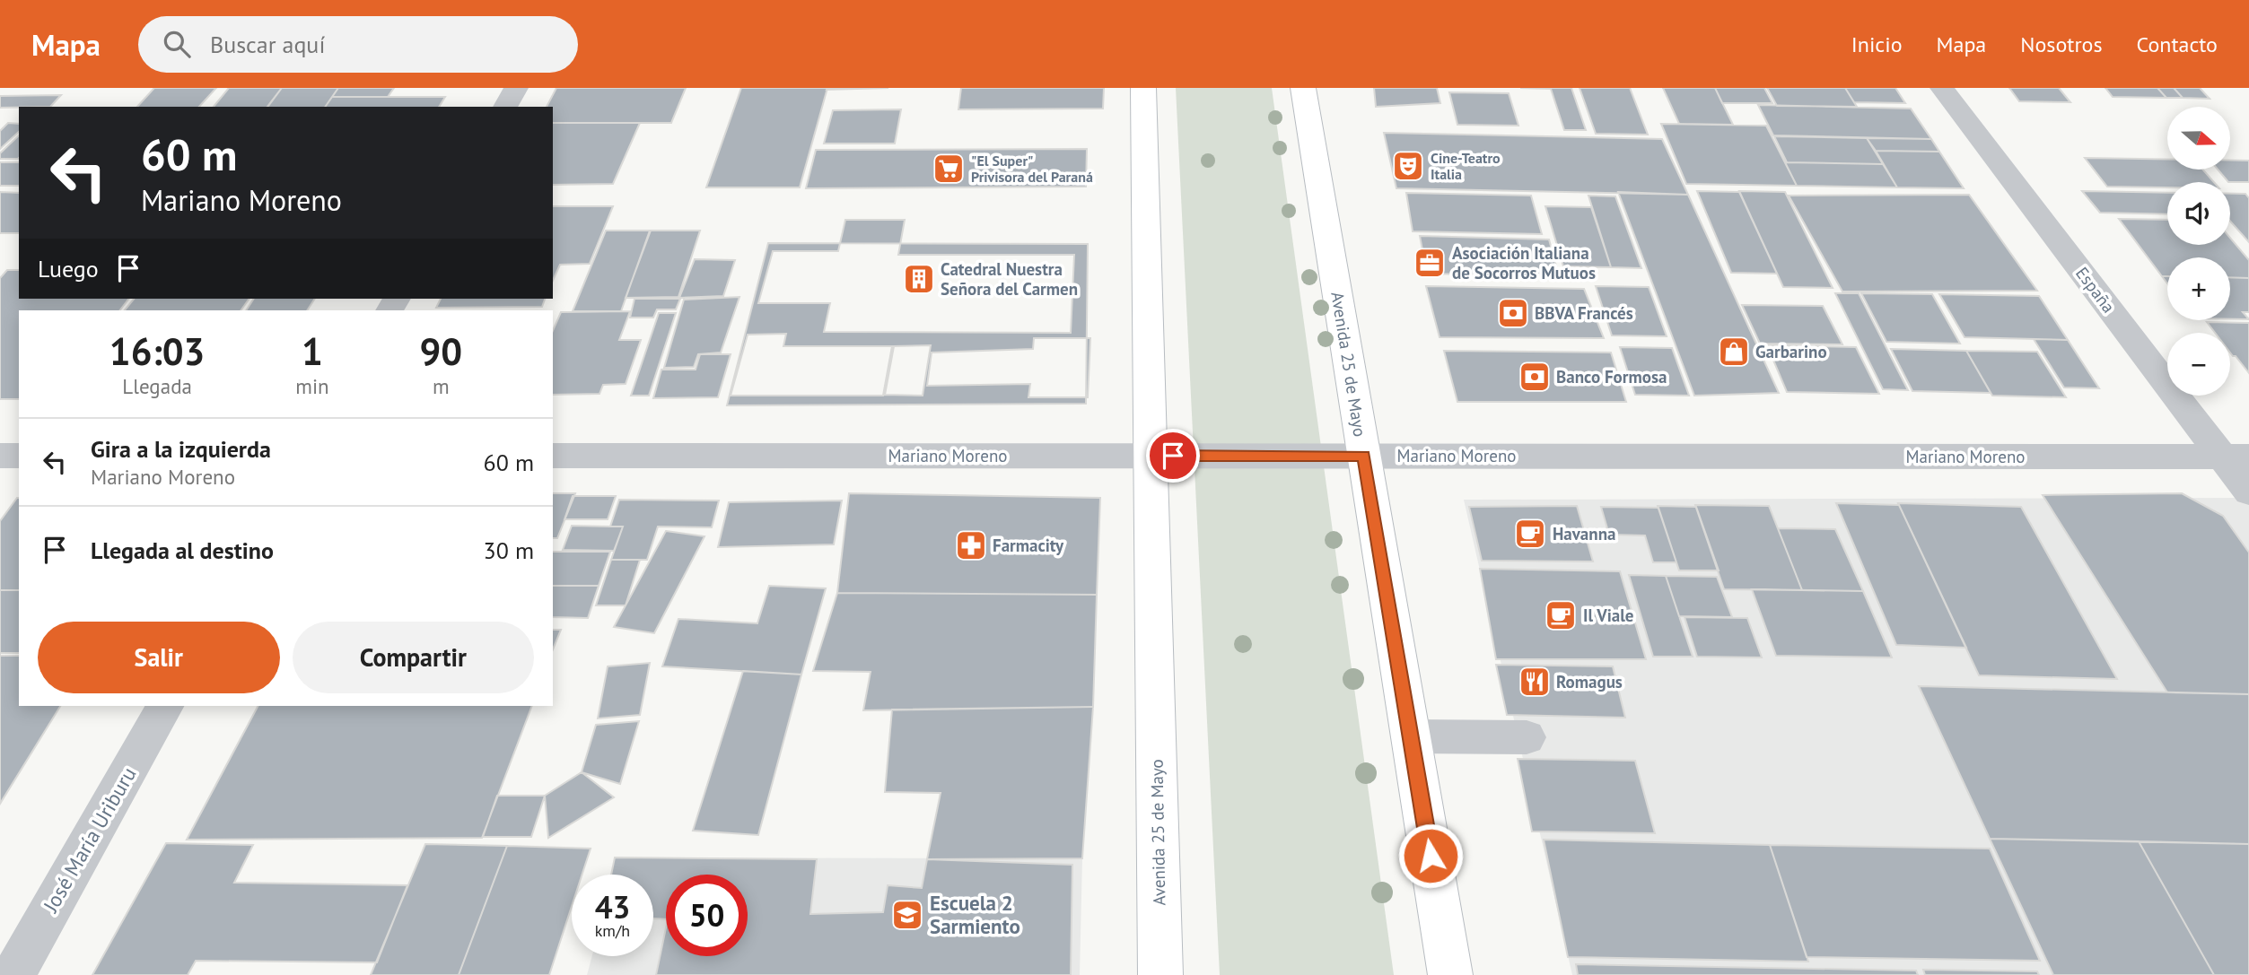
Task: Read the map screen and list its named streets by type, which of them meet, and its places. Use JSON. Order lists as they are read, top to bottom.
{
  "streets": {
    "main road": ["Avenida 25 de Mayo"],
    "street": ["España", "Mariano Moreno", "José María Uriburu"]
  },
  "crossings": [
    ["España", "Mariano Moreno"],
    ["Avenida 25 de Mayo", "Mariano Moreno"]
  ],
  "places": {
    "theatre": ["Cine-Teatro Italia"],
    "supermarket": ["\"El Super\" Privisora del Paraná"],
    "office": ["Asociación Italiana de Socorros Mutuos"],
    "building": ["Catedral Nuestra Señora del Carmen"],
    "bank": ["BBVA Francés", "Banco Formosa"],
    "shop": ["Garbarino"],
    "cafe": ["Havanna", "Il Viale"],
    "pharmacy": ["Farmacity"],
    "restaurant": ["Romagus"],
    "school or university": ["Escuela 2 Sarmiento"]
  },
  "north": "right",
  "page": {
    "header": "Mapa",
    "search": "Buscar aquí",
    "nav": [
      "Inicio",
      "Mapa",
      "Nosotros",
      "Contacto"
    ],
    "map_buttons": ["+", "−"],
    "turn": ["60 m", "Mariano Moreno"],
    "then": "Luego",
    "eta": [
      "16:03",
      "Llegada",
      "1",
      "min",
      "90",
      "m"
    ],
    "list": [
      {
        "name": "Gira a la izquierda",
        "note": "Mariano Moreno",
        "value": "60 m"
      },
      {
        "name": "Llegada al destino",
        "value": "30 m"
      }
    ],
    "buttons": ["Salir", "Compartir"],
    "speed": "43 km/h",
    "limit": "50"
  }
}
